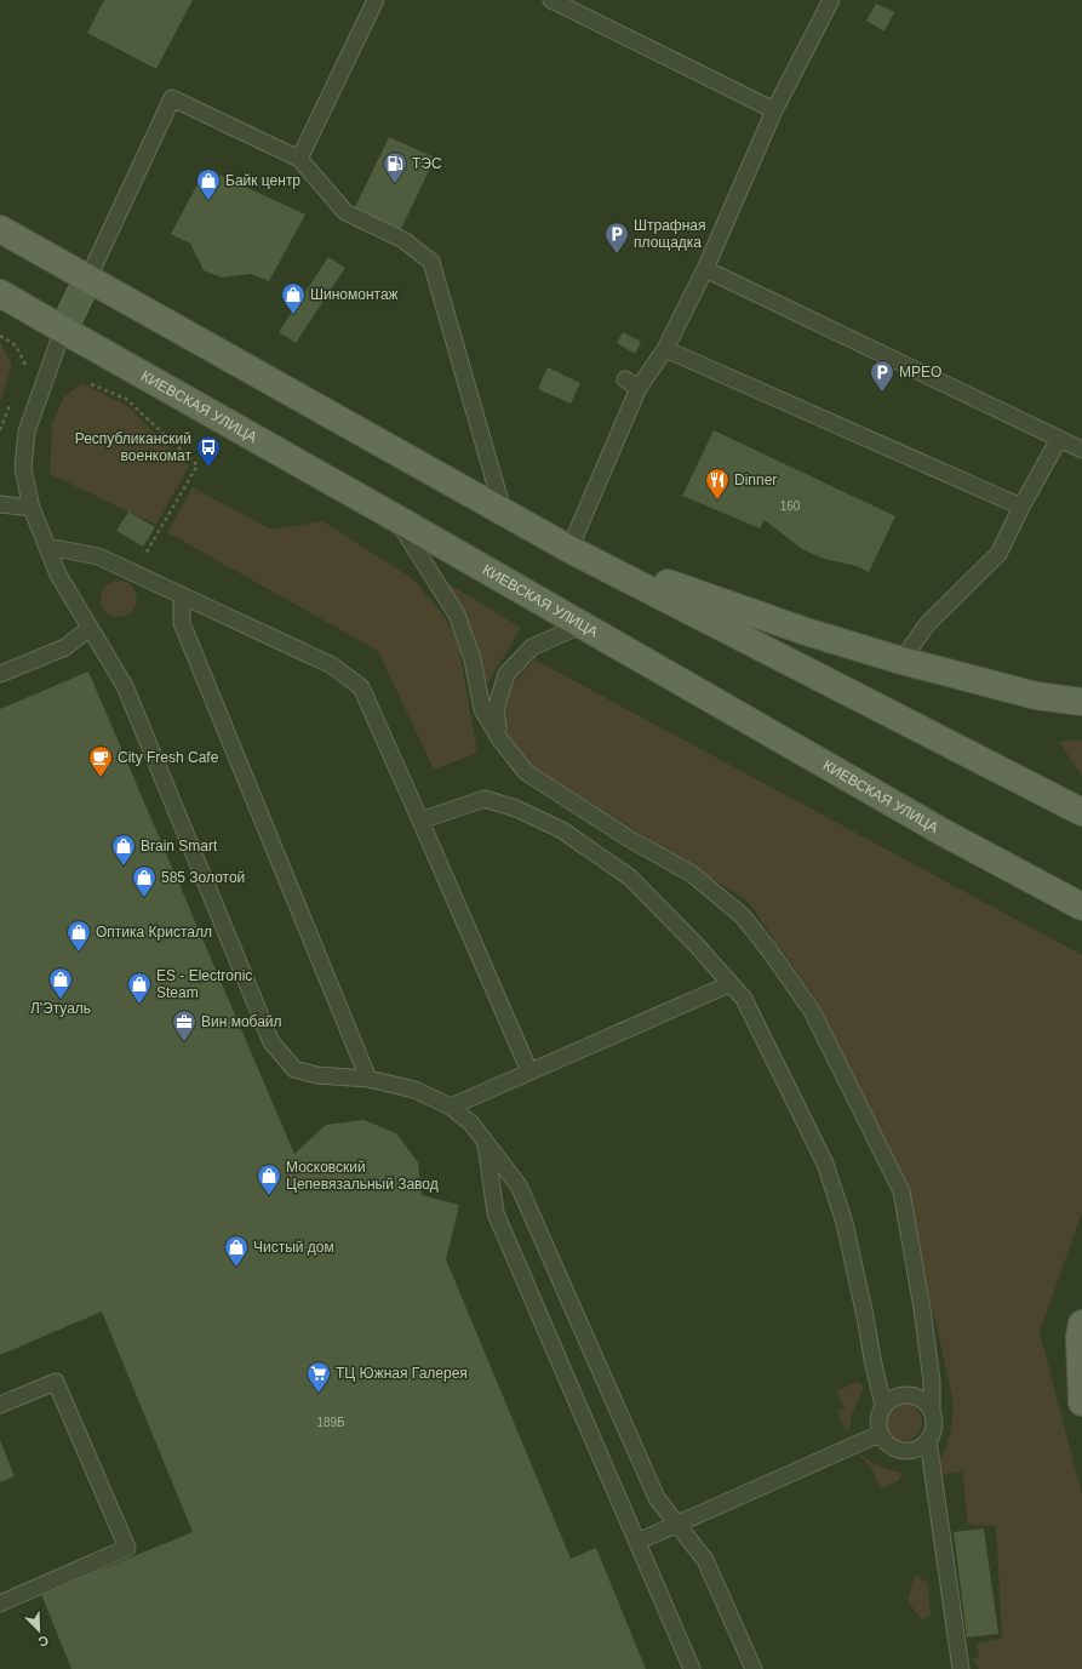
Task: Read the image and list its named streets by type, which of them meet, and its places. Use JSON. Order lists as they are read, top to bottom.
{
  "streets": {
    "main road": ["КИЕВСКАЯ УЛИЦА"]
  },
  "places": {
    "fuel station": ["ТЭС"],
    "shop": [
      "Байк центр",
      "Шиномонтаж",
      "Brain Smart",
      "585 Золотой",
      "Оптика Кристалл",
      "Л'Этуаль",
      "ES - Electronic Steam",
      "Московский Цепевязальный Завод",
      "Чистый дом"
    ],
    "parking": ["Штрафная площадка", "МРЕО"],
    "bus stop": ["Республиканский военкомат"],
    "restaurant": ["Dinner"],
    "cafe": ["City Fresh Cafe"],
    "office": ["Вин мобайл"],
    "supermarket": ["ТЦ Южная Галерея"]
  },
  "house_numbers": ["160", "189Б"],
  "north": "bottom right"
}
